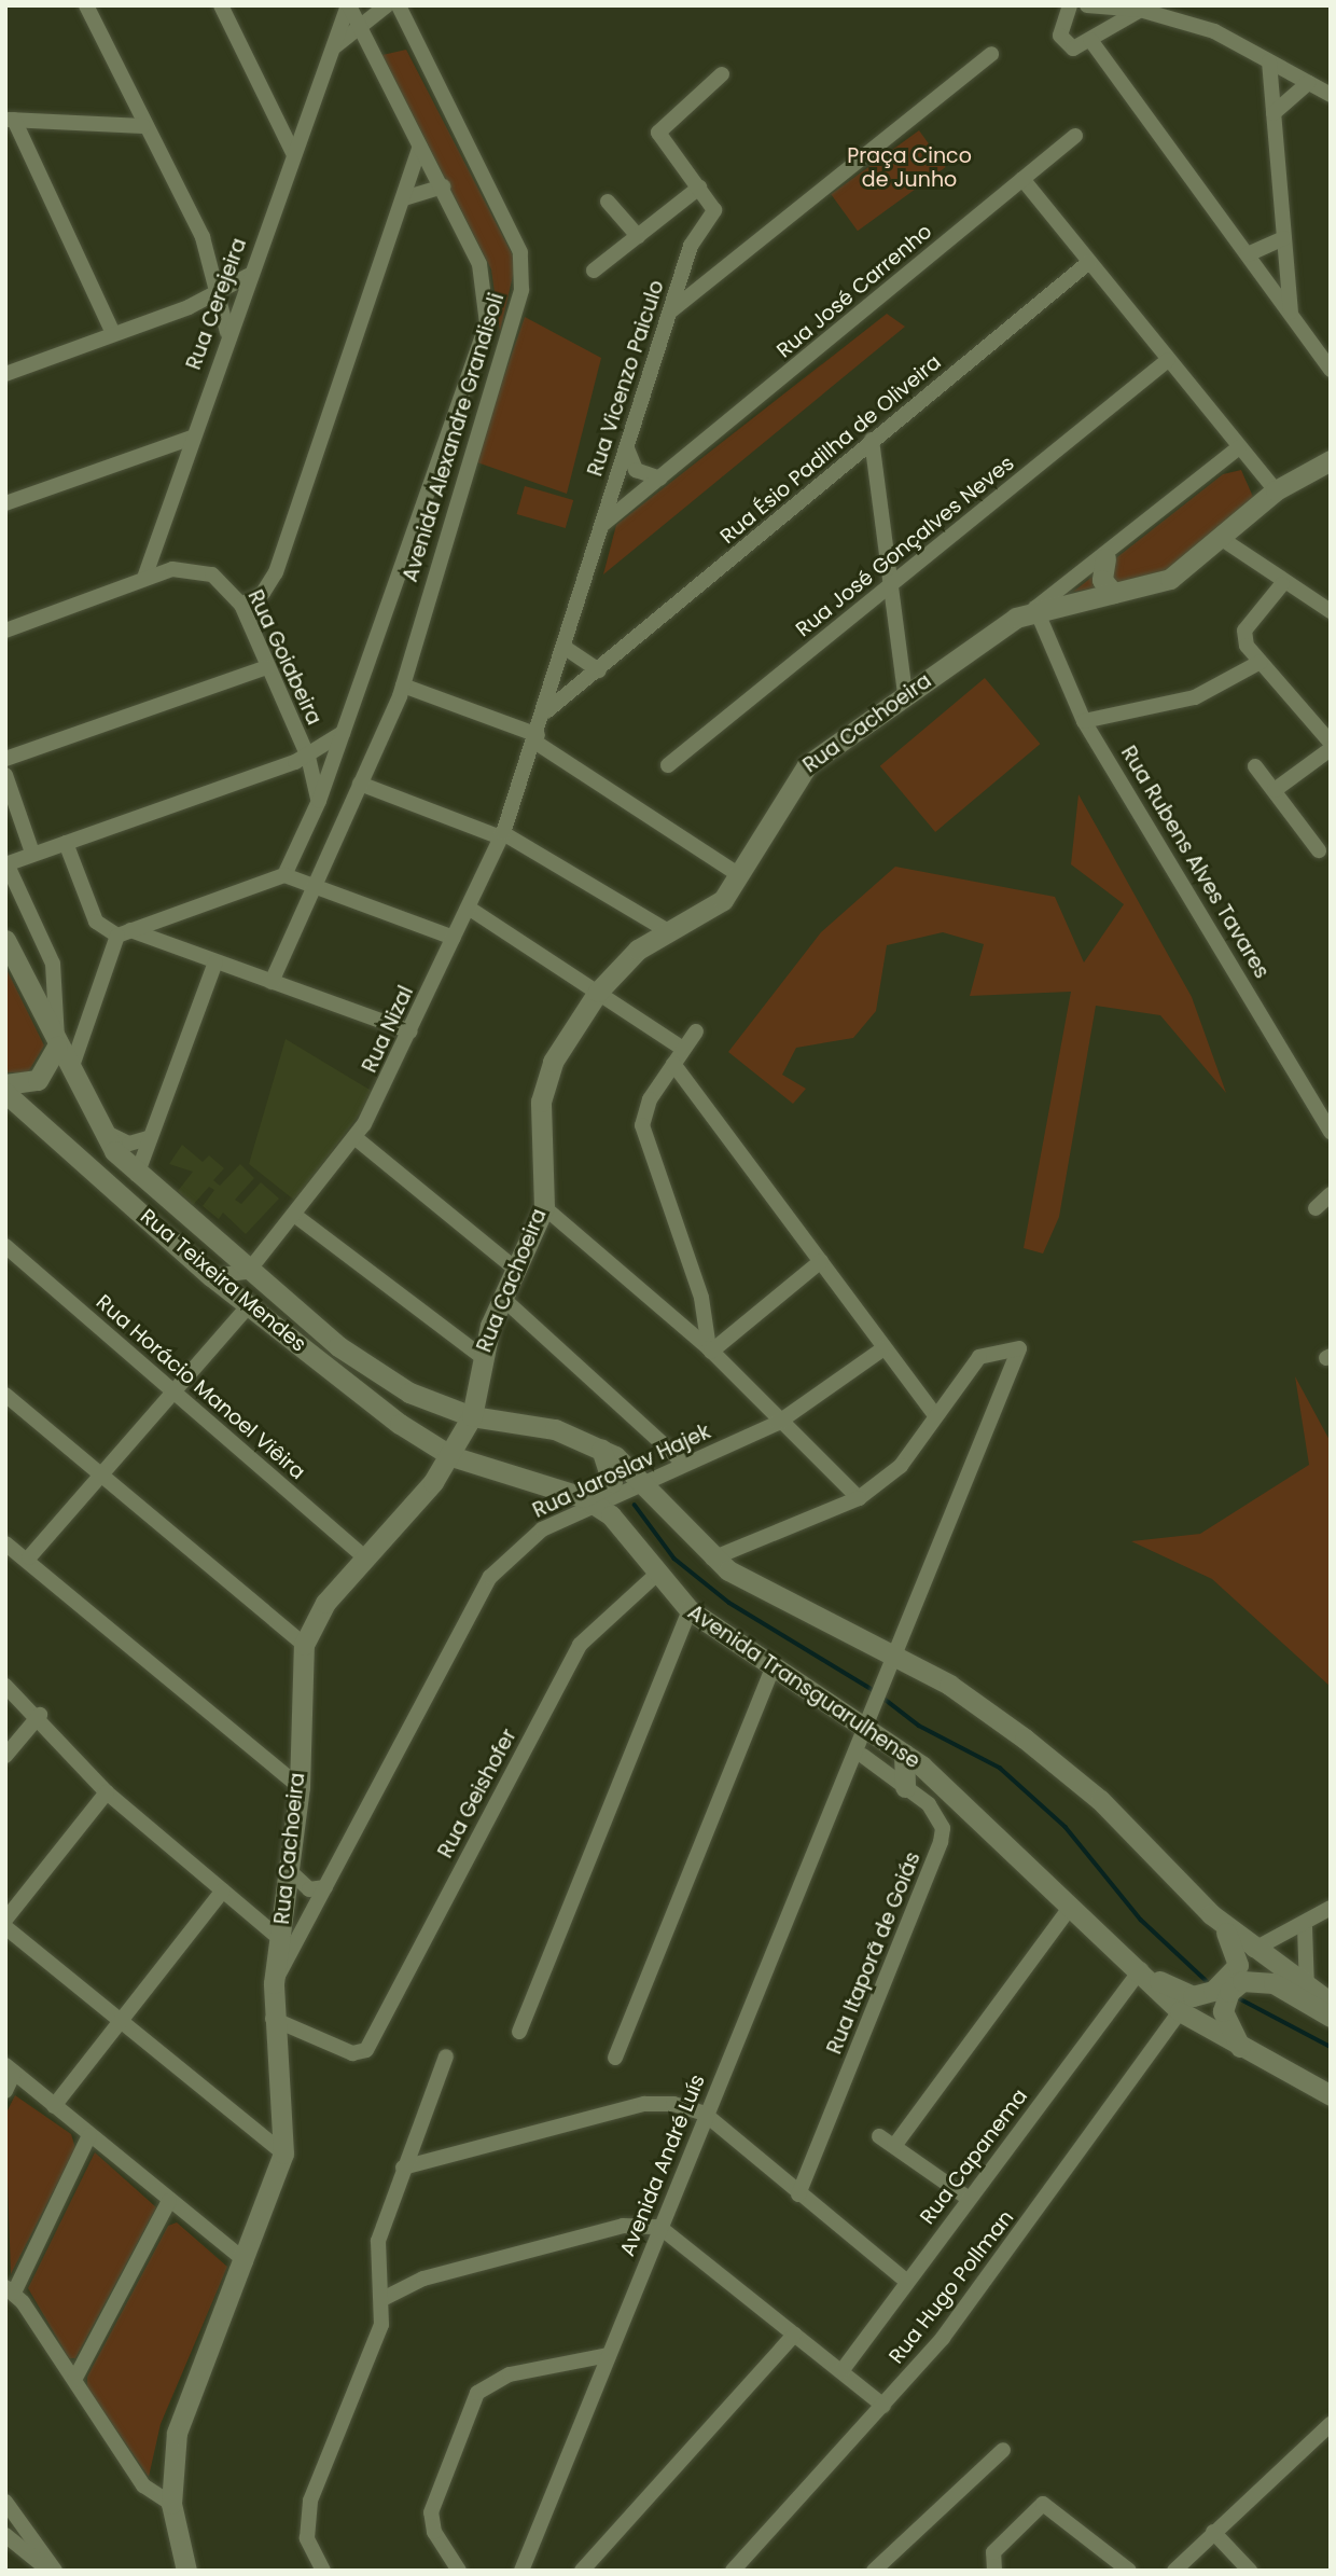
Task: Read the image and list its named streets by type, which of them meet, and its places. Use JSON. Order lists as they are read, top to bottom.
{
  "streets": {
    "main road": ["Rua Cachoeira", "Rua Teixeira Mendes", "Avenida Transguarulhense"],
    "street": [
      "Rua José Carrenho",
      "Rua Cerejeira",
      "Rua Vicenzo Paiculo",
      "Avenida Alexandre Grandisoli",
      "Rua Ésio Padilha de Oliveira",
      "Rua José Gonçalves Neves",
      "Rua Goiabeira",
      "Rua Rubens Alves Tavares",
      "Rua Nizal",
      "Rua Horácio Manoel Viêira",
      "Rua Jaroslav Hajek",
      "Rua Geishofer",
      "Rua Itaporã de Goiás",
      "Rua Capanema",
      "Avenida André Luís",
      "Rua Hugo Pollman"
    ]
  },
  "crossings": [
    ["Rua José Carrenho", "Rua Vicenzo Paiculo"],
    ["Rua Cerejeira", "Avenida Alexandre Grandisoli"],
    ["Rua Cerejeira", "Rua Goiabeira"],
    ["Rua Vicenzo Paiculo", "Rua Ésio Padilha de Oliveira"],
    ["Rua Vicenzo Paiculo", "Rua Nizal"],
    ["Avenida Alexandre Grandisoli", "Rua Goiabeira"],
    ["Rua Cachoeira", "Rua Rubens Alves Tavares"],
    ["Rua Cachoeira", "Rua Teixeira Mendes"],
    ["Rua Cachoeira", "Rua Horácio Manoel Viêira"],
    ["Rua Cachoeira", "Rua Jaroslav Hajek"],
    ["Rua Cachoeira", "Avenida Transguarulhense"],
    ["Rua Cachoeira", "Rua Geishofer"],
    ["Rua Nizal", "Rua Teixeira Mendes"],
    ["Rua Teixeira Mendes", "Avenida Transguarulhense"],
    ["Rua Jaroslav Hajek", "Avenida Transguarulhense"],
    ["Avenida Transguarulhense", "Rua Geishofer"],
    ["Avenida Transguarulhense", "Rua Capanema"],
    ["Avenida Transguarulhense", "Avenida André Luís"],
    ["Avenida Transguarulhense", "Rua Hugo Pollman"],
    ["Rua Itaporã de Goiás", "Avenida André Luís"]
  ],
  "parks": ["Praça Cinco de Junho"]
}
